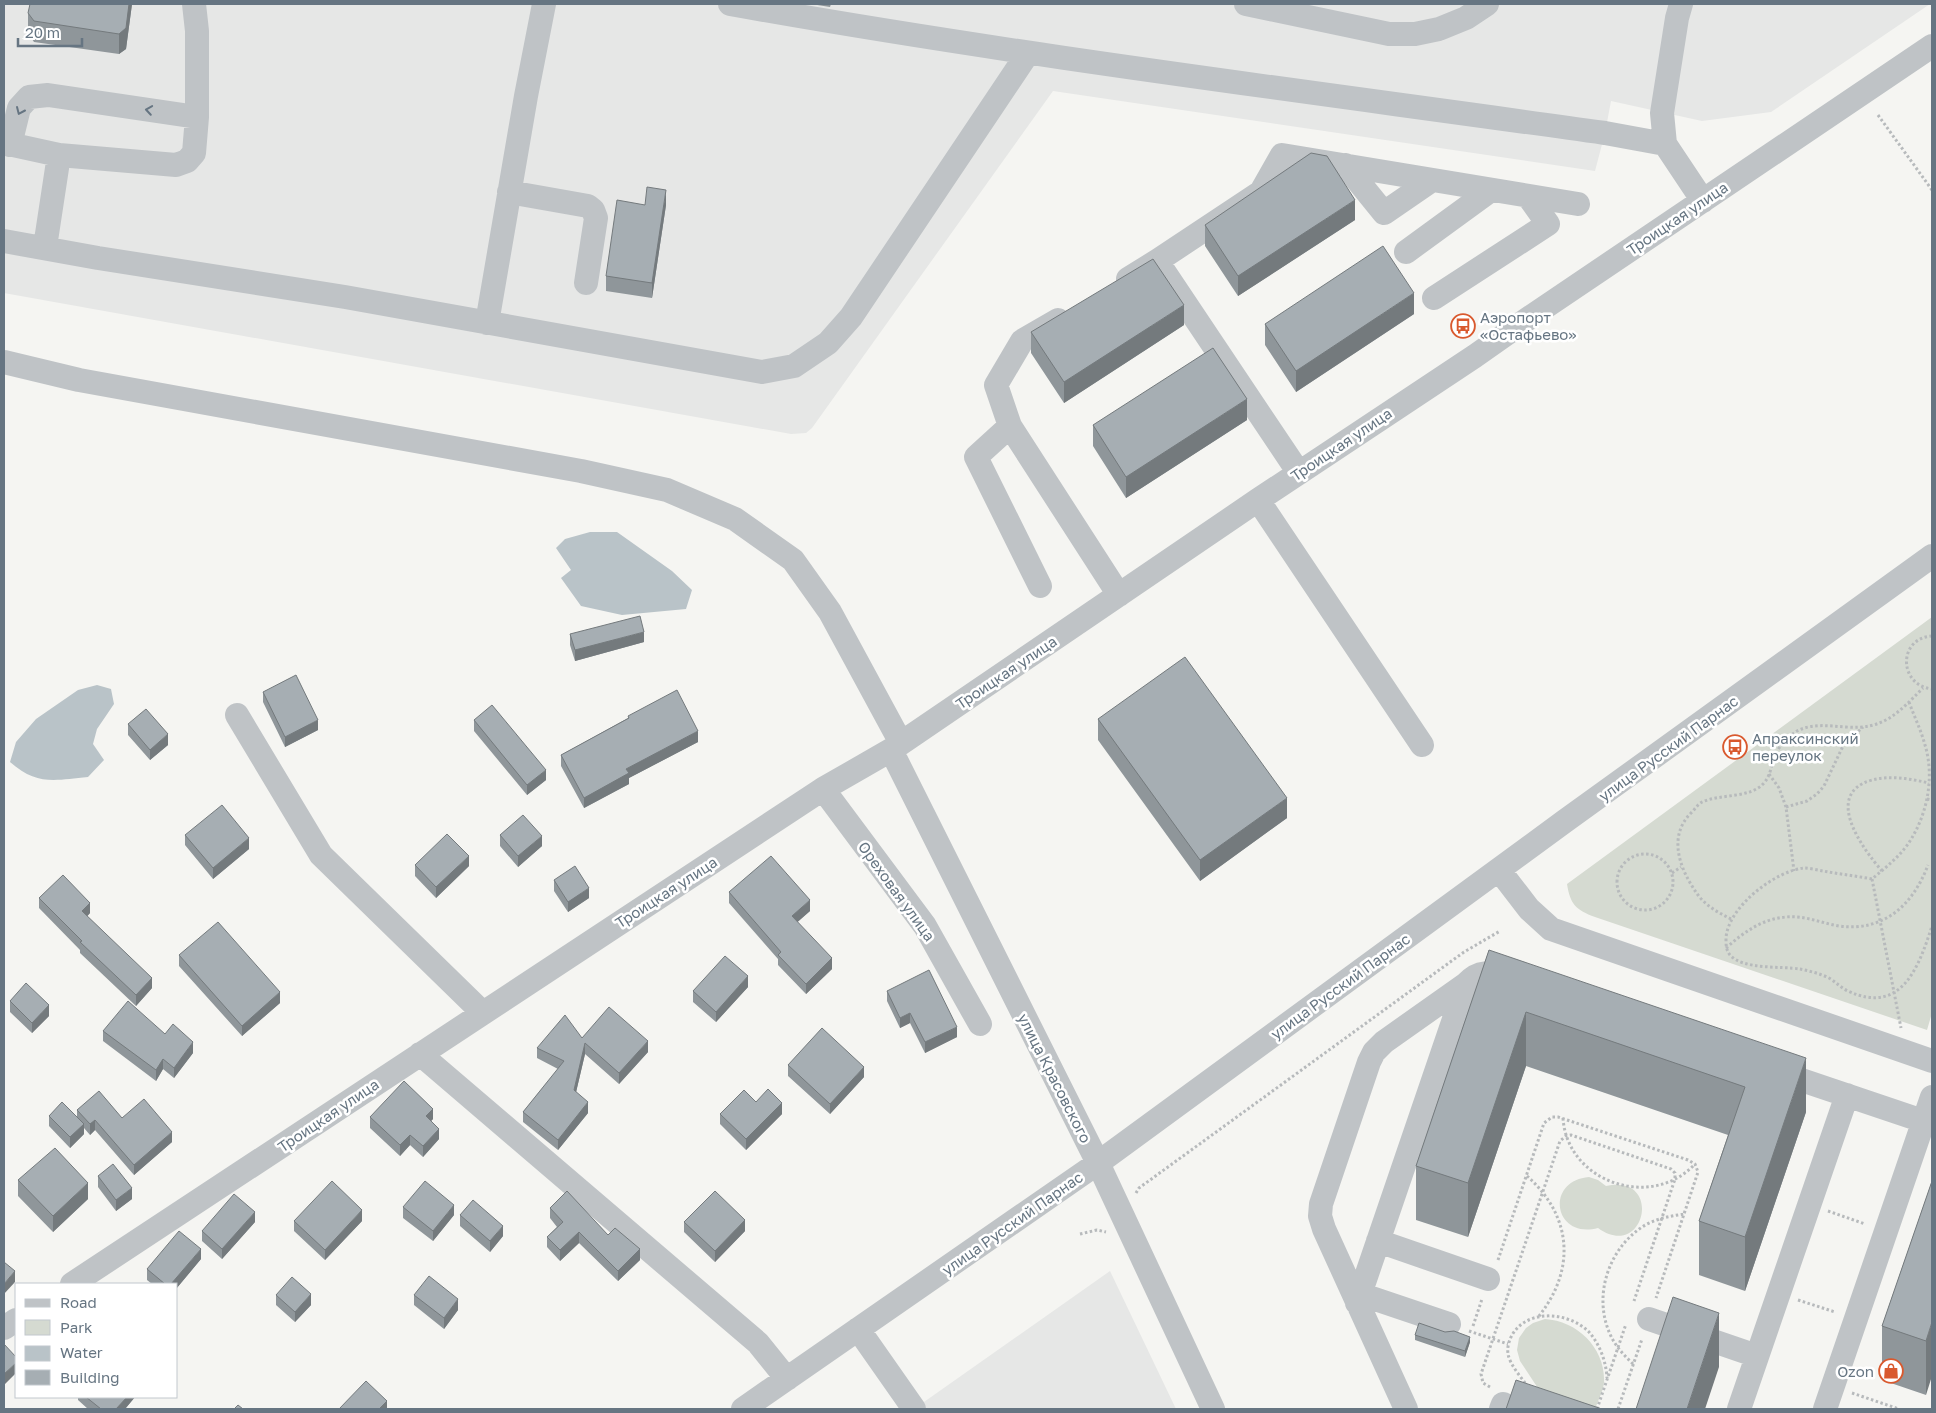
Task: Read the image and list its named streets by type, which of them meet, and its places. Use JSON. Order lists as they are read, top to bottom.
{
  "streets": {
    "street": [
      "Троицкая улица",
      "улица Русский Парнас",
      "Ореховая улица",
      "улица Красовского"
    ]
  },
  "crossings": [
    ["Троицкая улица", "Ореховая улица"],
    ["Троицкая улица", "улица Красовского"],
    ["улица Русский Парнас", "улица Красовского"]
  ],
  "places": {
    "bus stop": ["Аэропорт «Остафьево»", "Апраксинский переулок"],
    "shop": ["Ozon"]
  },
  "legend": [
    "Road",
    "Park",
    "Water",
    "Building"
  ],
  "scale_bar": "20 m"
}
